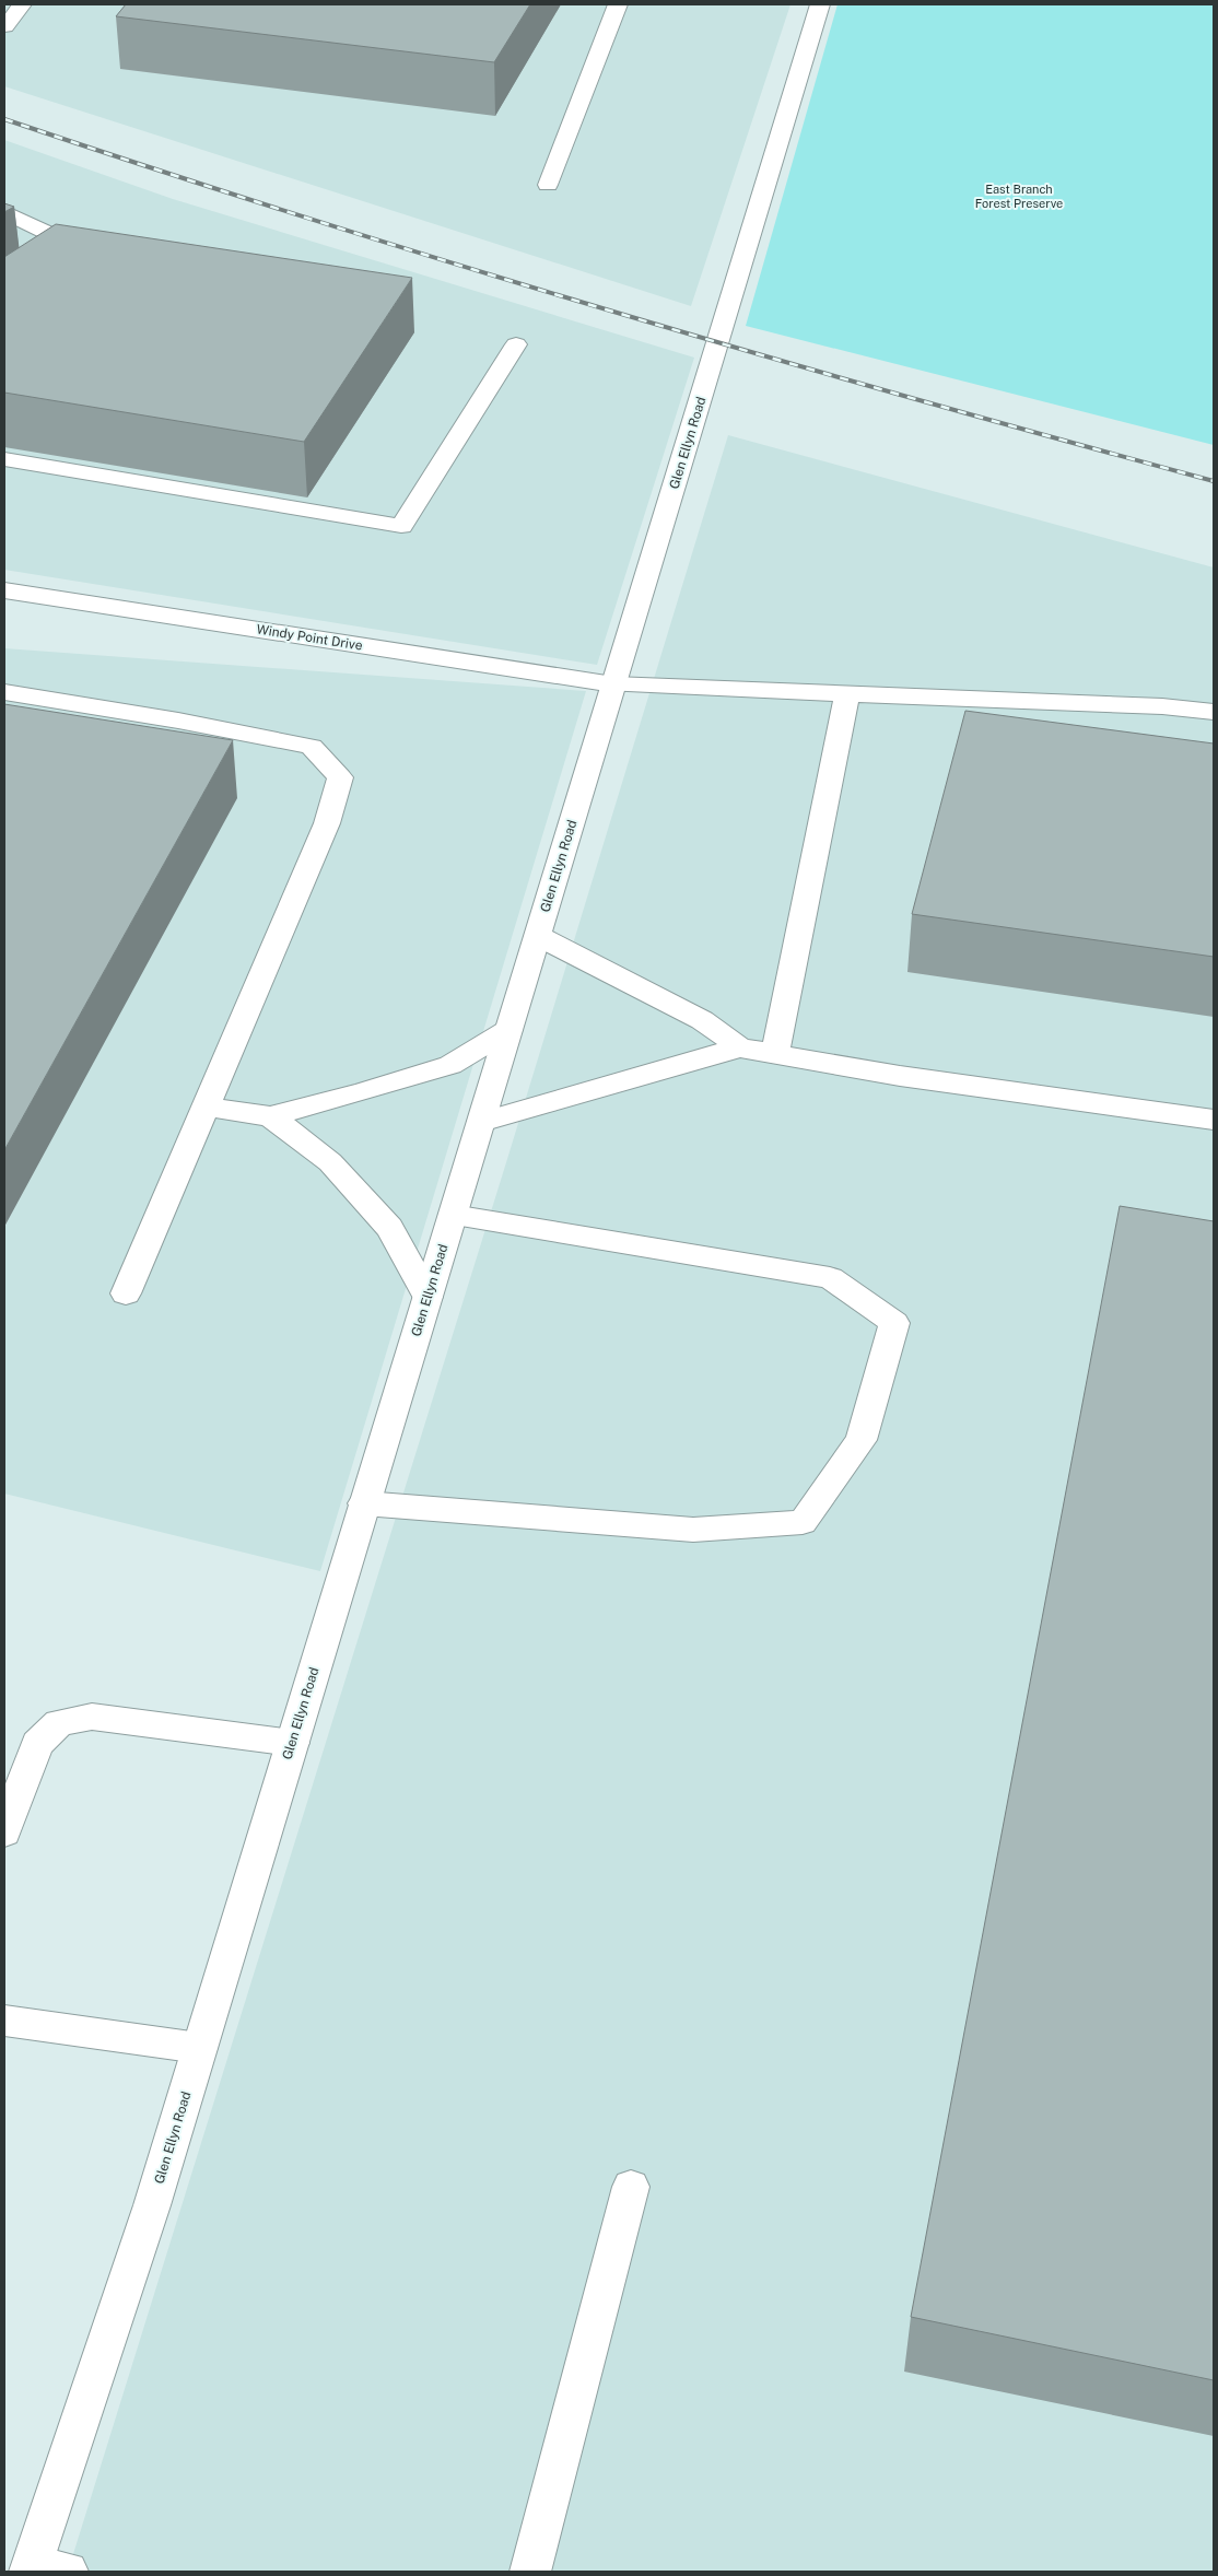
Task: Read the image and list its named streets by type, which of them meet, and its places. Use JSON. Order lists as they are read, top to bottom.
{
  "streets": {
    "street": ["Glen Ellyn Road", "Windy Point Drive"]
  },
  "crossings": [
    ["Glen Ellyn Road", "Windy Point Drive"]
  ],
  "parks": ["East Branch Forest Preserve"]
}
